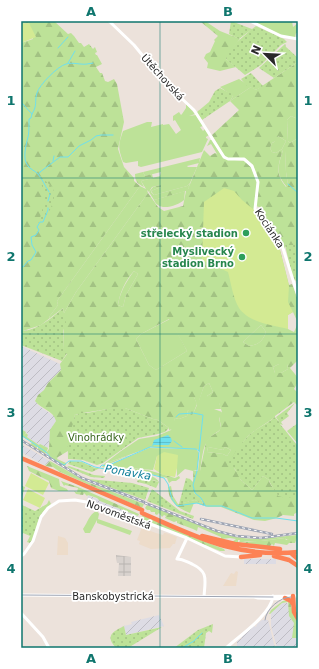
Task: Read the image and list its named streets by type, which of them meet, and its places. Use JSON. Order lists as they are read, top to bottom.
{
  "streets": {
    "street": [
      "Útěchovská",
      "Kociánka",
      "Novoměstská",
      "Banskobystrická"
    ]
  },
  "crossings": [
    ["Útěchovská", "Kociánka"]
  ],
  "water": ["Ponávka"],
  "parks": ["Vinohrádky"],
  "places": ["střelecký stadion", "Myslivecký stadion Brno"],
  "north": "top left",
  "grid": {
    "columns": ["A", "B"],
    "rows": [
      "1",
      "2",
      "3",
      "4"
    ]
  }
}
